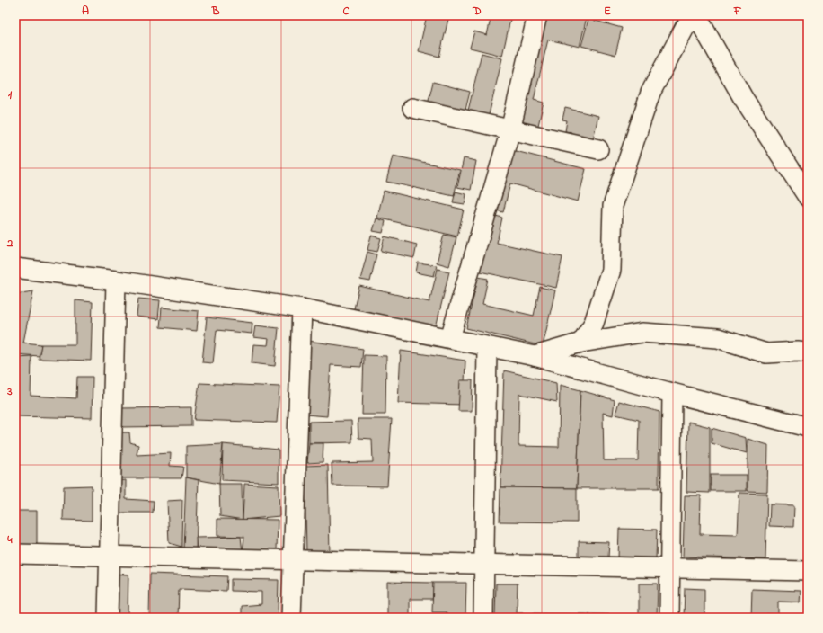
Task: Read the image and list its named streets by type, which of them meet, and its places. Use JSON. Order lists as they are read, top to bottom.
{
  "grid": {
    "columns": [
      "A",
      "B",
      "C",
      "D",
      "E",
      "F"
    ],
    "rows": [
      "1",
      "2",
      "3",
      "4"
    ]
  }
}
